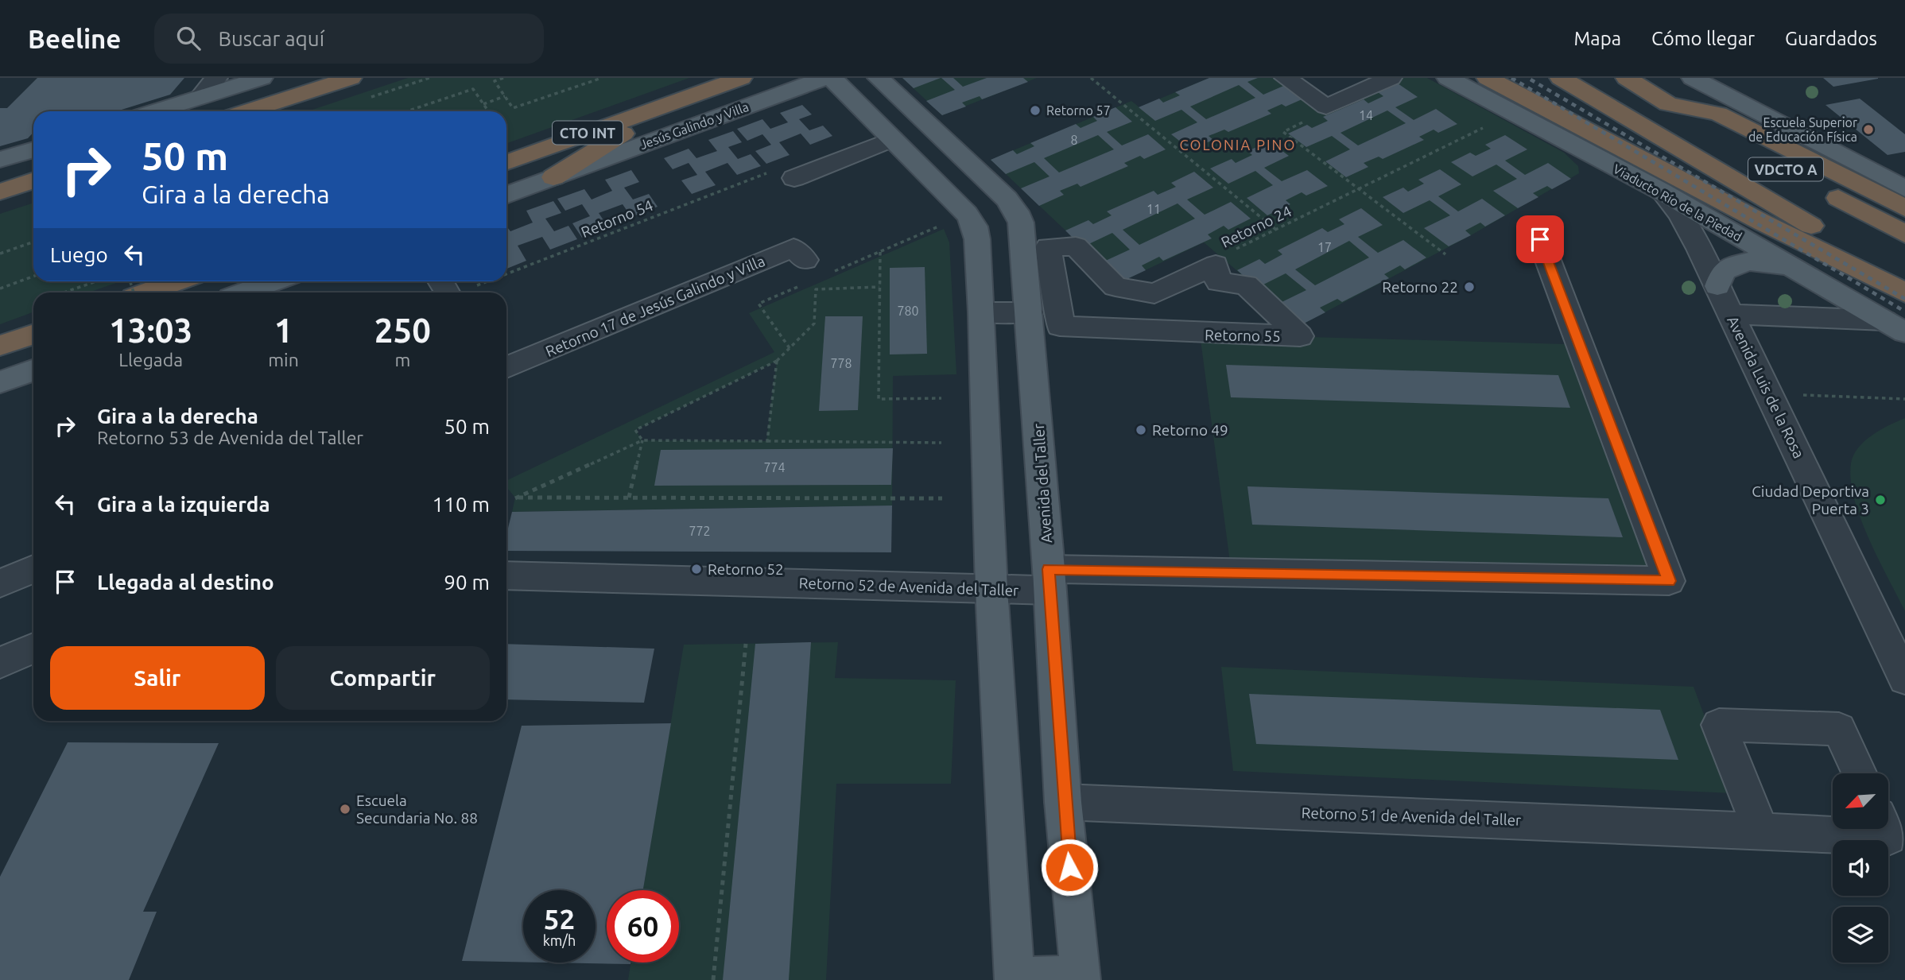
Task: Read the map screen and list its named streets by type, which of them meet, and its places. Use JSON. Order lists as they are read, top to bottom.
{
  "streets": {
    "highway": ["CTO INT", "VDCTO A", "Viaducto Río de la Piedad"],
    "main road": ["Jesús Galindo y Villa", "Avenida del Taller"],
    "street": [
      "Retorno 17 de Jesús Galindo y Villa",
      "Retorno 55",
      "Avenida Luis de la Rosa",
      "Retorno 52 de Avenida del Taller",
      "Retorno 51 de Avenida del Taller"
    ],
    "path": ["Retorno 54", "Retorno 24"]
  },
  "crossings": [
    ["Viaducto Río de la Piedad", "Retorno 24"],
    ["Viaducto Río de la Piedad", "Avenida Luis de la Rosa"],
    ["Avenida del Taller", "Retorno 52 de Avenida del Taller"],
    ["Avenida del Taller", "Retorno 51 de Avenida del Taller"]
  ],
  "districts": ["COLONIA PINO"],
  "places": [
    "Retorno 57",
    "Escuela Superior de Educación Física",
    "Retorno 22",
    "Retorno 49",
    "Ciudad Deportiva Puerta 3",
    "Retorno 52",
    "Escuela Secundaria No. 88"
  ],
  "house_numbers": [
    "14",
    "8",
    "11",
    "17",
    "780",
    "778",
    "774",
    "772"
  ],
  "north": "bottom left",
  "page": {
    "header": "Beeline",
    "search": "Buscar aquí",
    "nav": ["Mapa", "Cómo llegar", "Guardados"],
    "turn": ["50 m", "Gira a la derecha"],
    "then": "Luego",
    "eta": [
      "13:03",
      "Llegada",
      "1",
      "min",
      "250",
      "m"
    ],
    "list": [
      {
        "name": "Gira a la derecha",
        "note": "Retorno 53 de Avenida del Taller",
        "value": "50 m"
      },
      {
        "name": "Gira a la izquierda",
        "value": "110 m"
      },
      {
        "name": "Llegada al destino",
        "value": "90 m"
      }
    ],
    "buttons": ["Salir", "Compartir"],
    "speed": "52 km/h",
    "limit": "60"
  }
}
